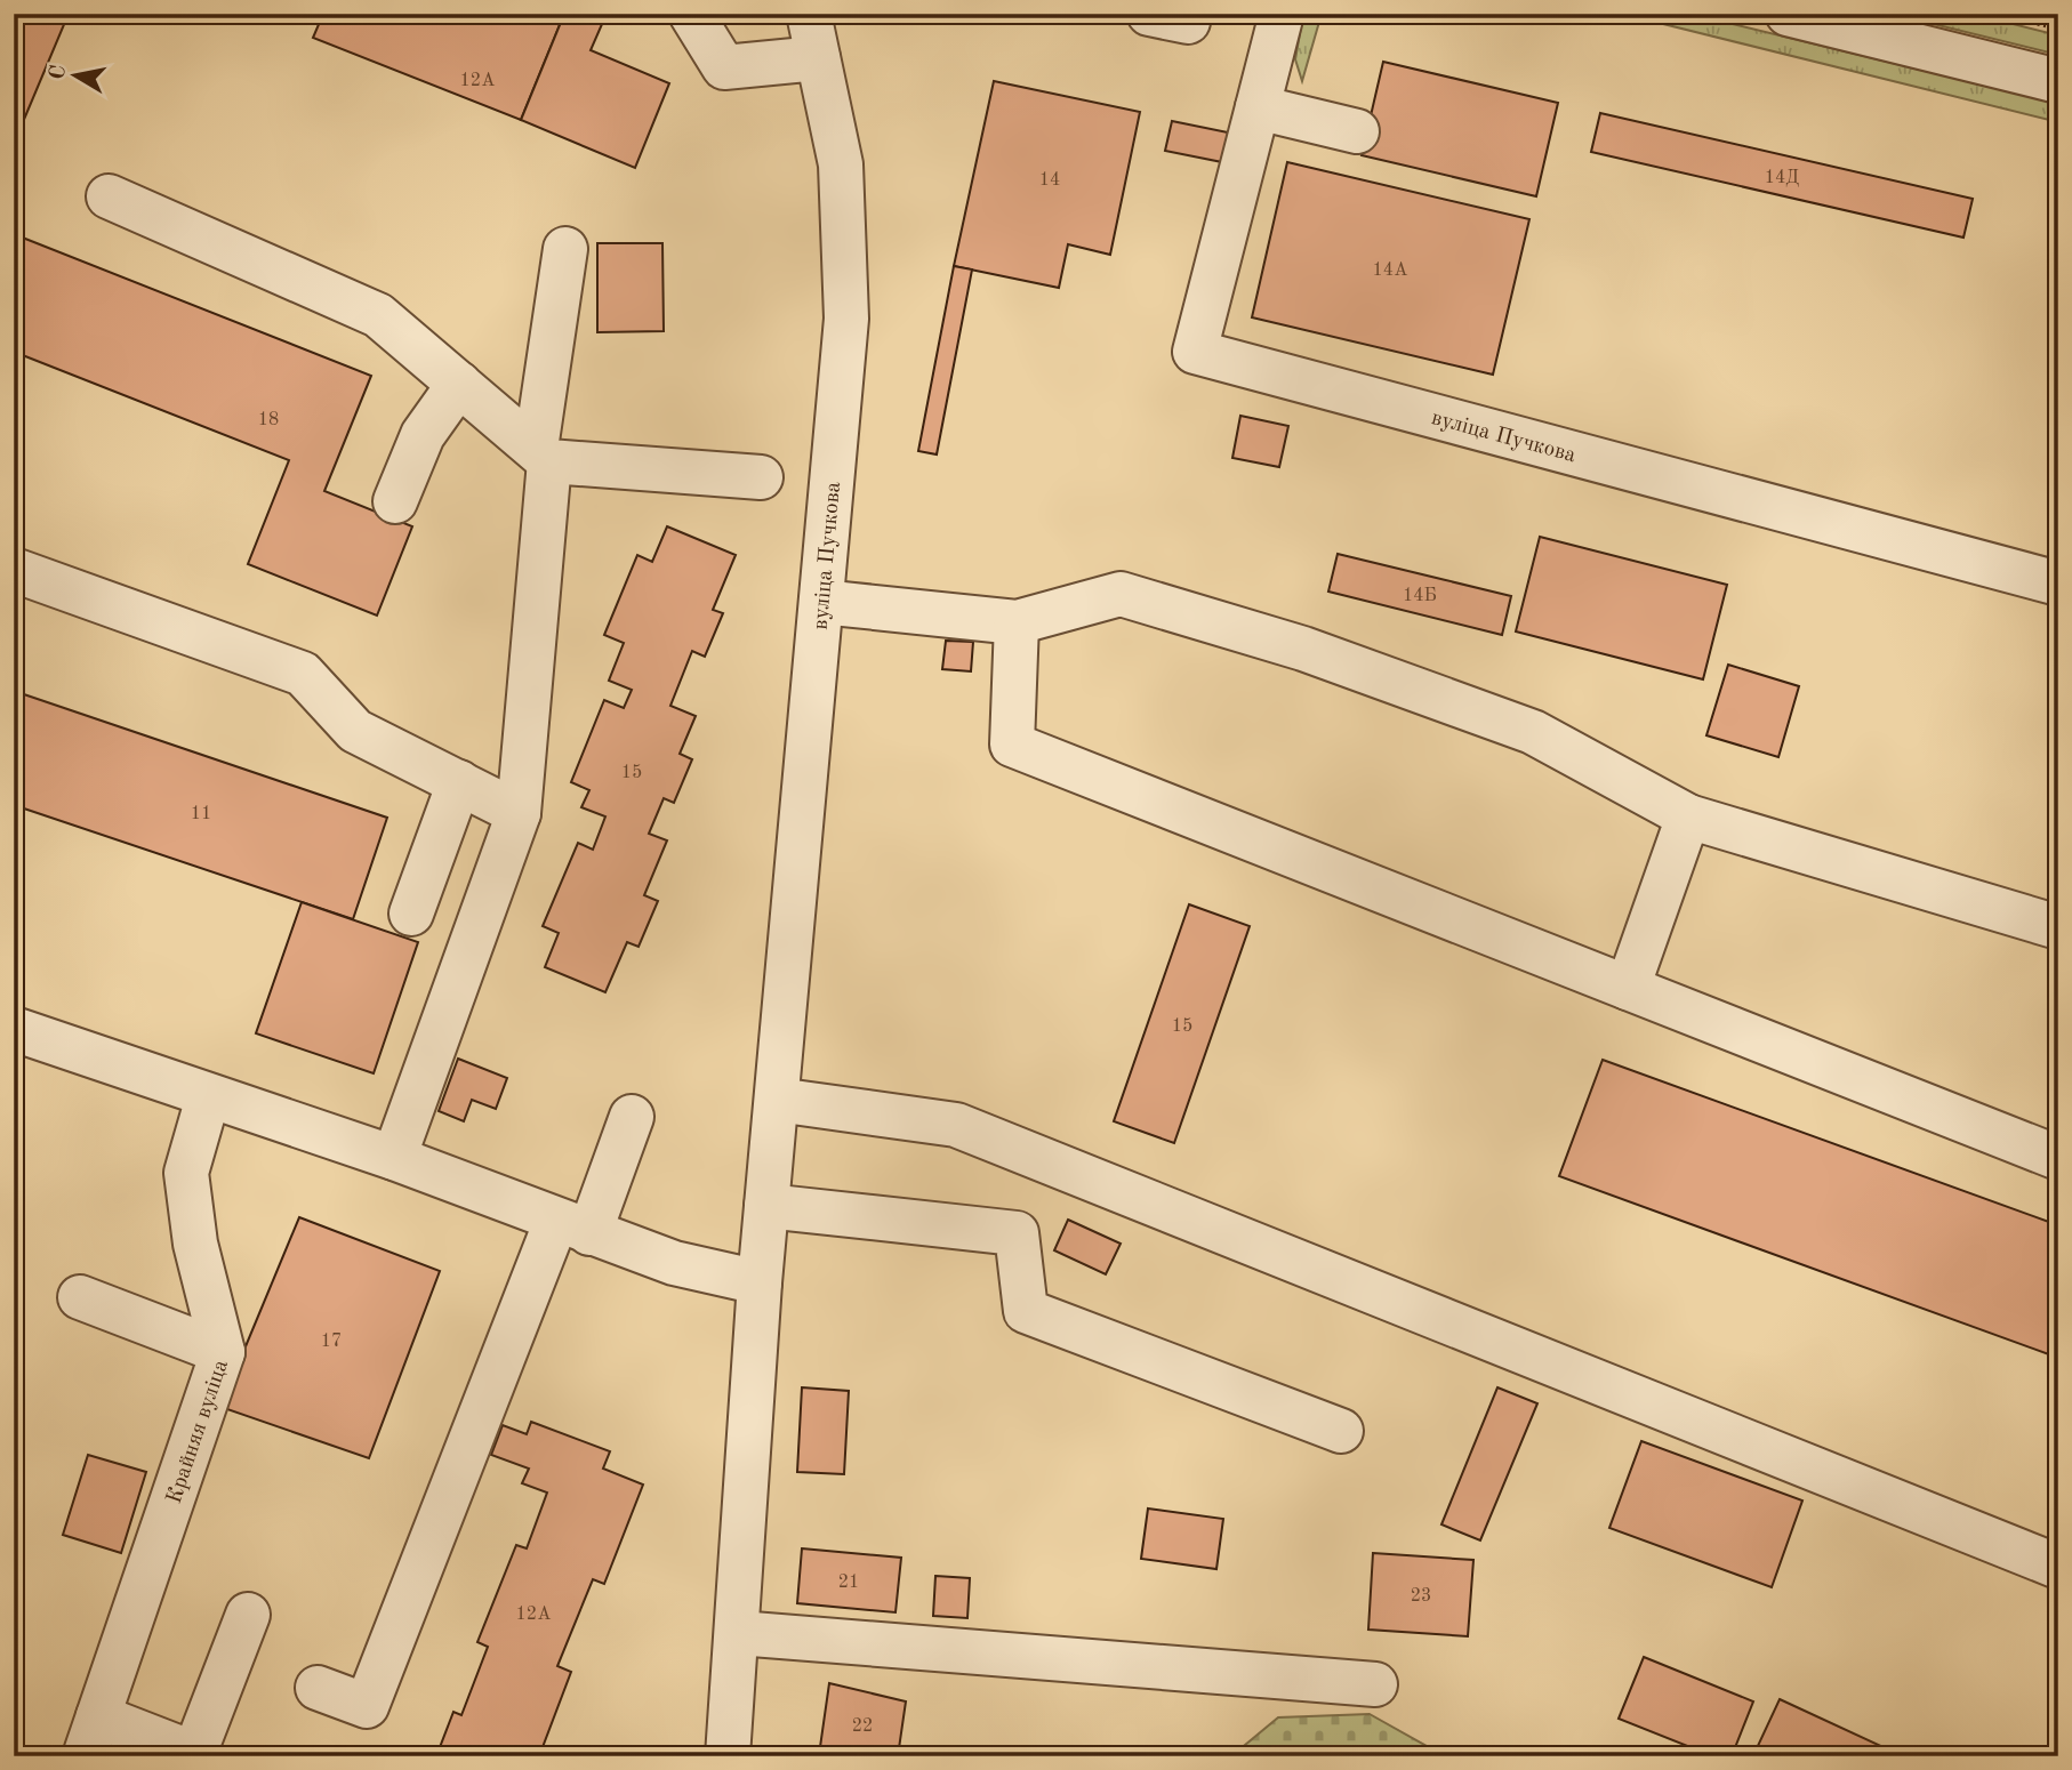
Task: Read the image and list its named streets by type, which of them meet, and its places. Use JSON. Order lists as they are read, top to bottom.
{
  "streets": {
    "street": ["вуліца Пучкова", "Крайняя вуліца"]
  },
  "house_numbers": [
    "12А",
    "14Д",
    "14",
    "14А",
    "18",
    "14Б",
    "15",
    "11",
    "15",
    "17",
    "21",
    "23",
    "12А",
    "22"
  ],
  "north": "left"
}
